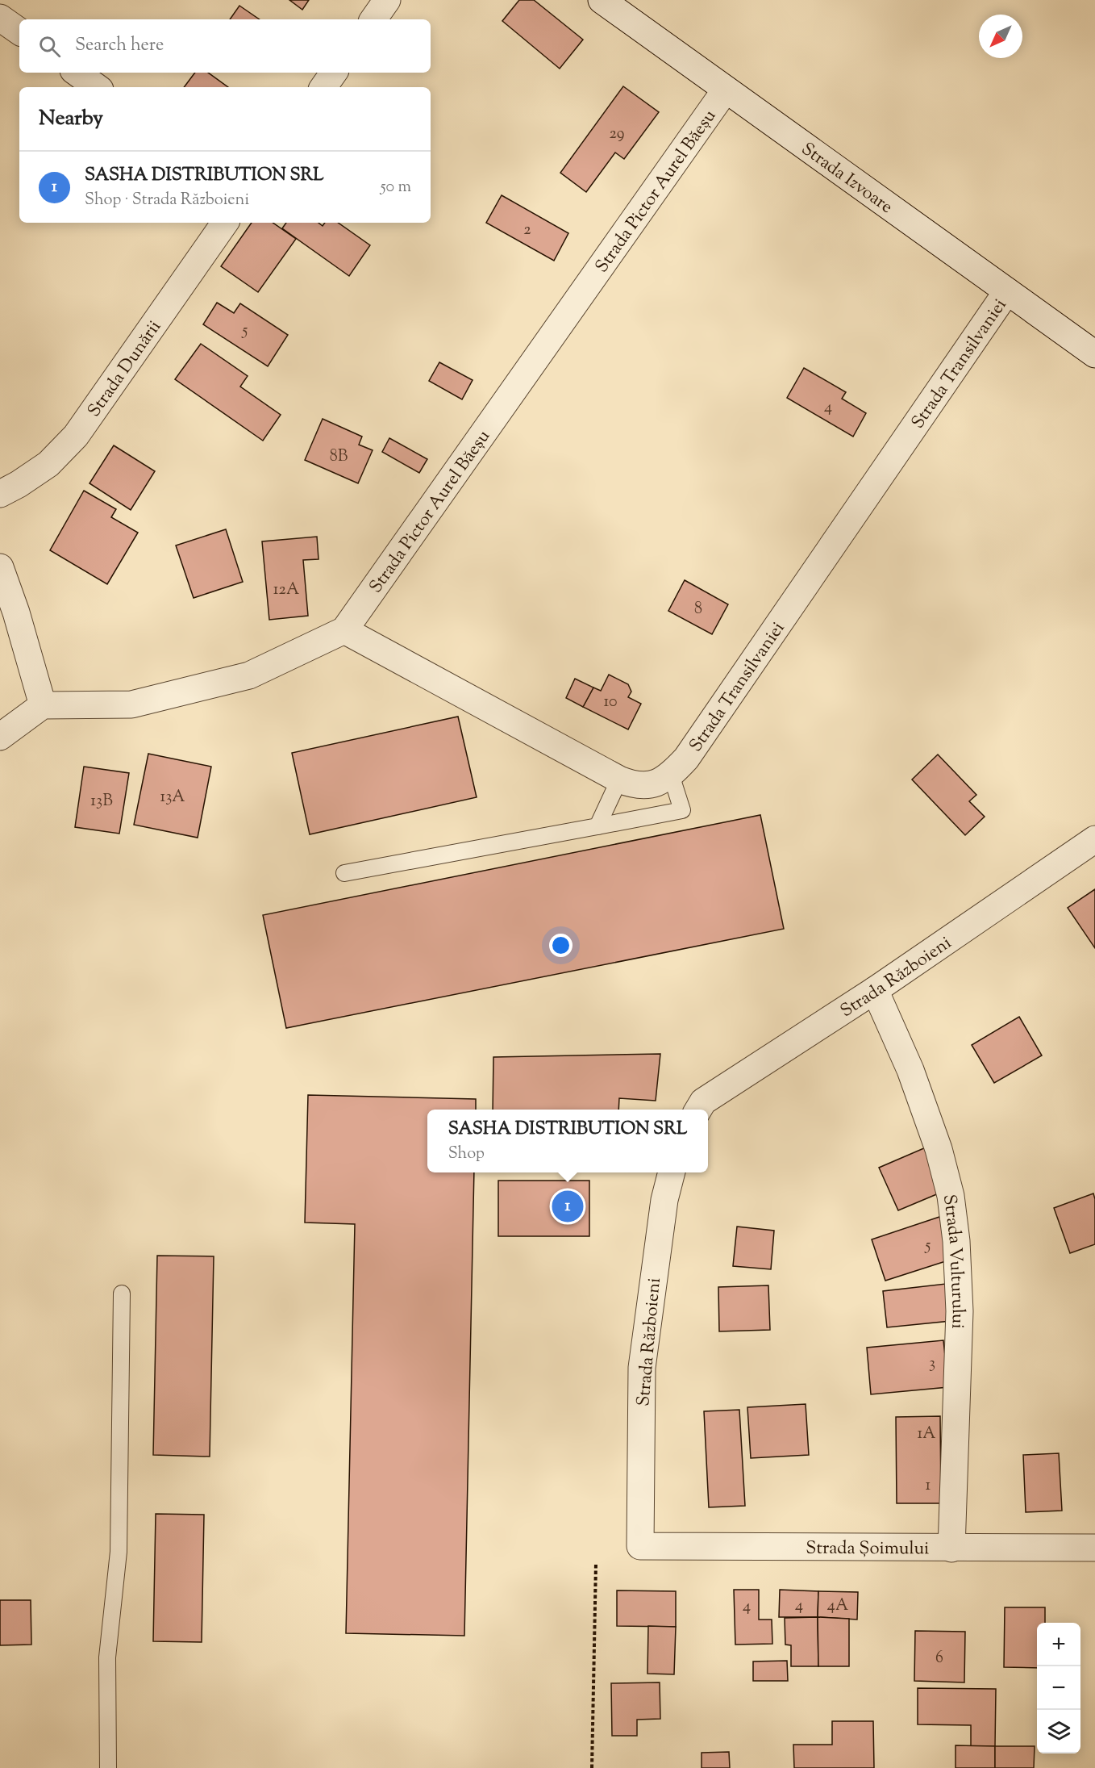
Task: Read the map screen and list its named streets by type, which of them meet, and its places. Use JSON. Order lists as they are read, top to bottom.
{
  "streets": {
    "street": [
      "Strada Izvoare",
      "Strada Pictor Aurel Băeșu",
      "Strada Transilvaniei",
      "Strada Dunării",
      "Strada Războieni",
      "Strada Vulturului",
      "Strada Șoimului"
    ]
  },
  "crossings": [
    ["Strada Izvoare", "Strada Pictor Aurel Băeșu"],
    ["Strada Izvoare", "Strada Transilvaniei"],
    ["Strada Pictor Aurel Băeșu", "Strada Transilvaniei"],
    ["Strada Războieni", "Strada Vulturului"],
    ["Strada Războieni", "Strada Șoimului"],
    ["Strada Vulturului", "Strada Șoimului"]
  ],
  "house_numbers": [
    "29",
    "2",
    "5",
    "4",
    "8B",
    "12A",
    "8",
    "10",
    "13A",
    "13B",
    "5",
    "3",
    "1A",
    "1",
    "4",
    "4A",
    "4",
    "6"
  ],
  "north": "bottom left",
  "page": {
    "search": "Search here",
    "heading": "Nearby",
    "list": [
      {
        "mark": "1",
        "name": "SASHA DISTRIBUTION SRL",
        "note": "Shop · Strada Războieni",
        "value": "50 m"
      }
    ],
    "popup": ["SASHA DISTRIBUTION SRL", "Shop"],
    "pins": "1",
    "map_buttons": ["+", "−"]
  }
}
